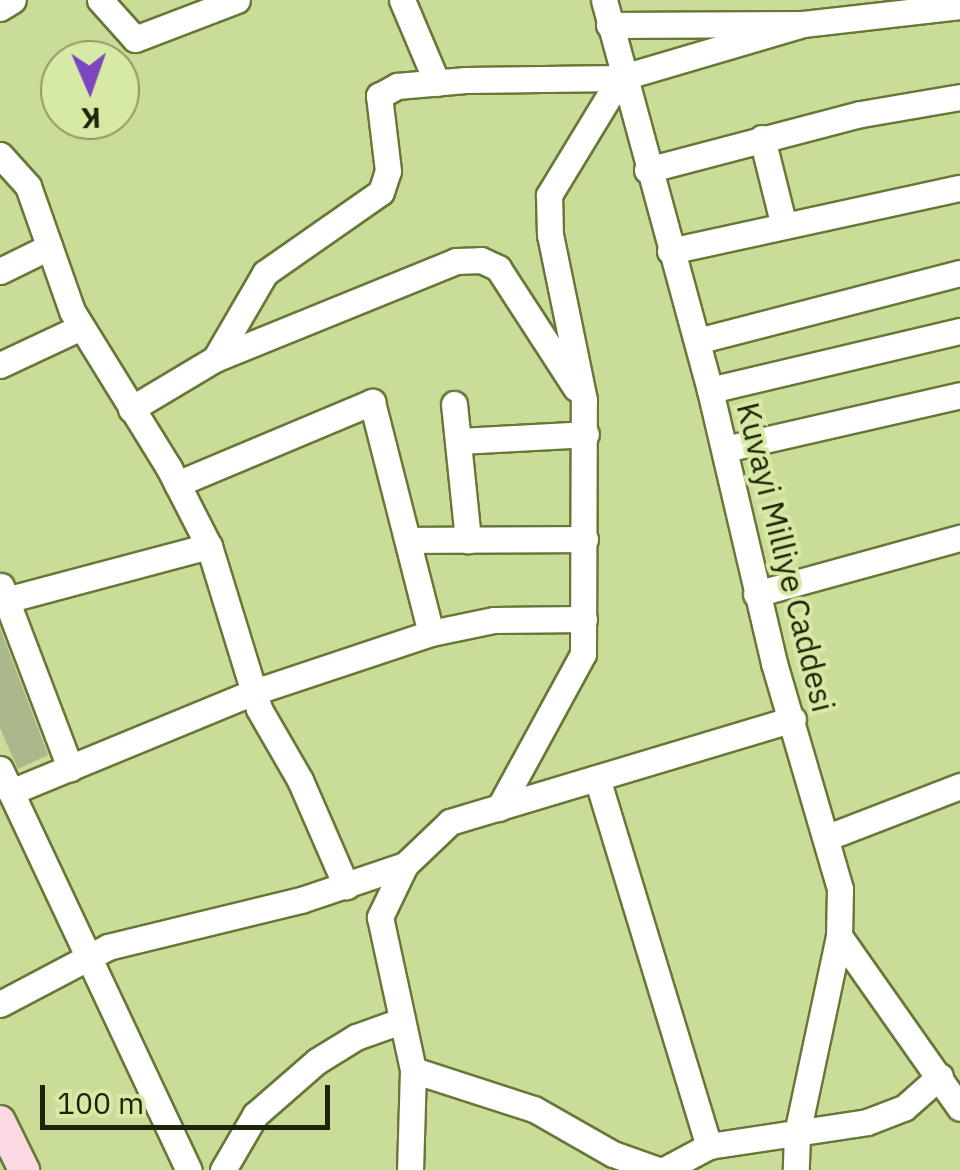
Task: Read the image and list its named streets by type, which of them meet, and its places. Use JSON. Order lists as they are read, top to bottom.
{
  "streets": {
    "street": ["Kuvayi Milliye Caddesi"]
  },
  "scale_bar": "100 m",
  "north": "bottom"
}
